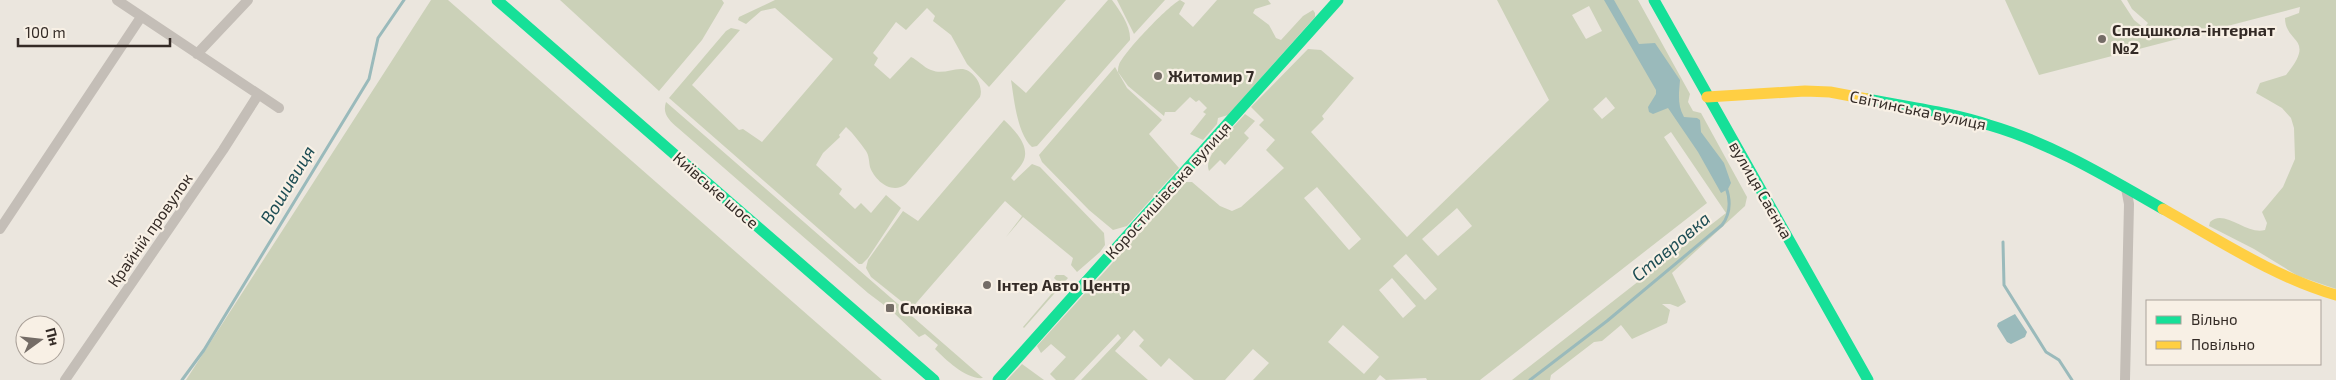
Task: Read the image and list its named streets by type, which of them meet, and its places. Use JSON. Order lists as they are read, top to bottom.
{
  "streets": {
    "street": [
      "Світинська вулиця",
      "Київське шосе",
      "Коростишівська вулиця",
      "вулиця Саєнка",
      "Крайній провулок"
    ]
  },
  "crossings": [
    ["Світинська вулиця", "вулиця Саєнка"]
  ],
  "water": ["Вошивиця", "Ставровка"],
  "places": {
    "other": ["Спецшкола-інтернат №2", "Житомир 7", "Інтер Авто Центр"],
    "transit": ["Смоківка"]
  },
  "legend": ["Вільно", "Повільно"],
  "scale_bar": "100 m",
  "north": "right"
}
